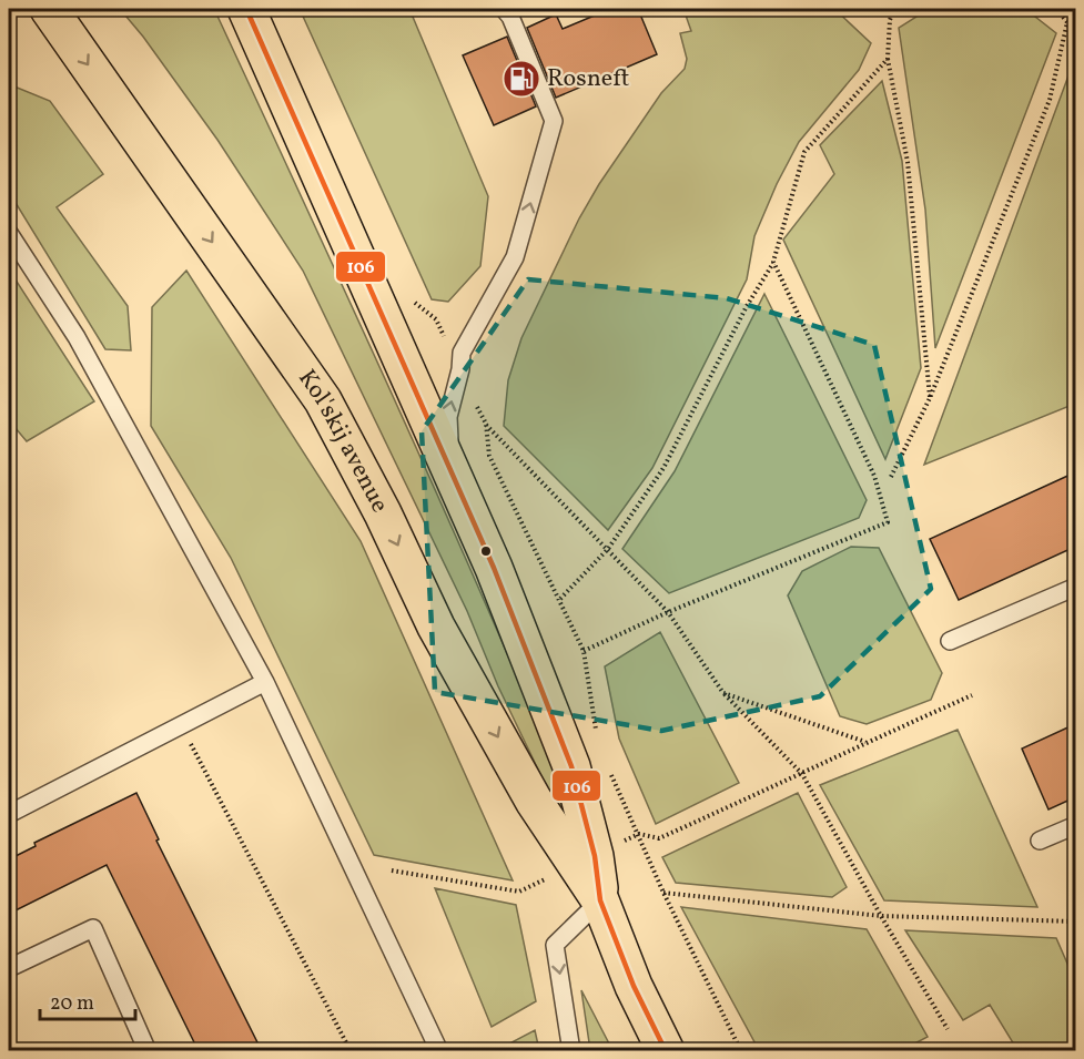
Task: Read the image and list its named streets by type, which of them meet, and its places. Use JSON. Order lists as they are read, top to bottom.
{
  "streets": {
    "main road": ["Kol'skij avenue"]
  },
  "places": {
    "fuel station": ["Rosneft"]
  },
  "lines": ["transit line 106"],
  "scale_bar": "20 m"
}
